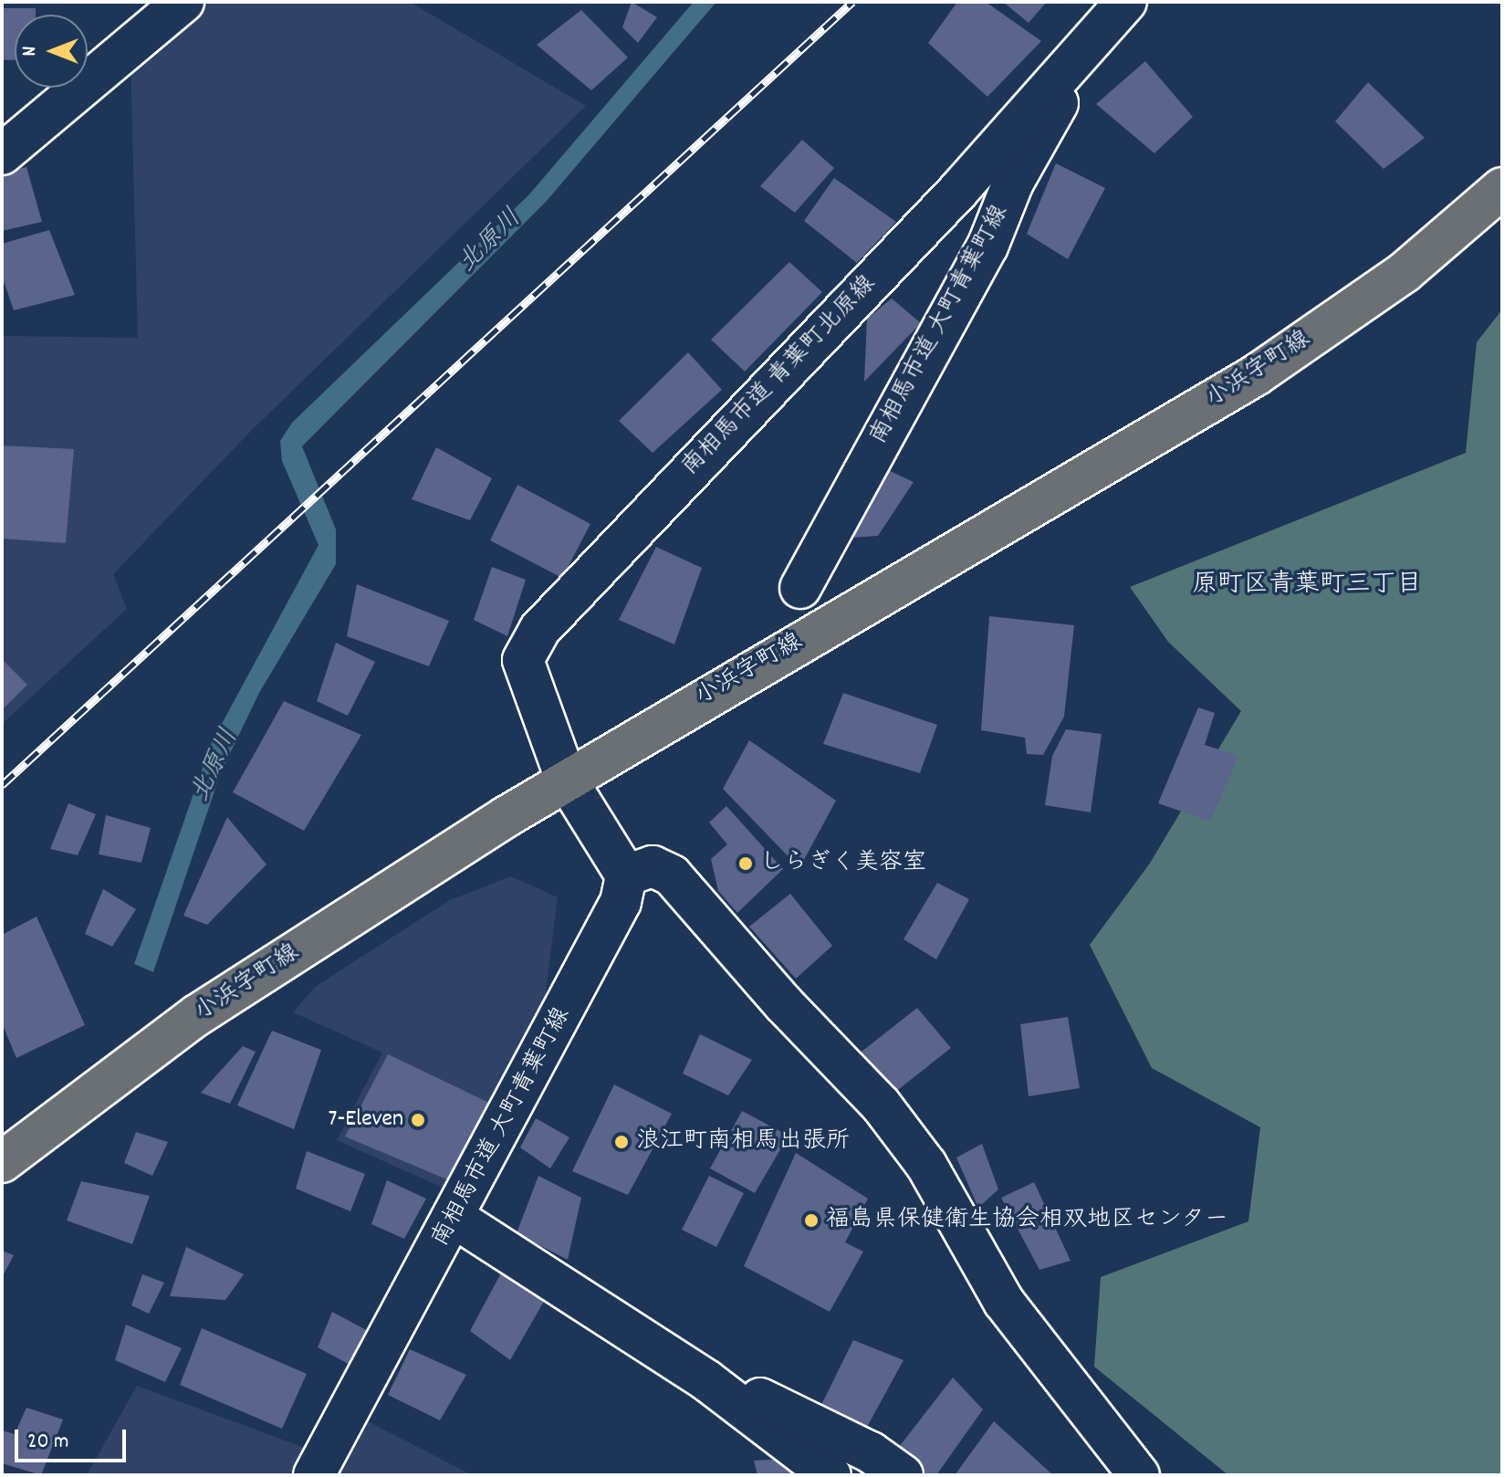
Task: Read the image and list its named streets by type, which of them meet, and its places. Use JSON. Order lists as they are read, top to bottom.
{
  "streets": {
    "main road": ["小浜字町線"],
    "street": ["南相馬市道 大町青葉町線", "南相馬市道 青葉町北原線"]
  },
  "crossings": [
    ["南相馬市道 大町青葉町線", "南相馬市道 青葉町北原線"],
    ["小浜字町線", "南相馬市道 青葉町北原線"]
  ],
  "districts": ["原町区青葉町三丁目"],
  "water": ["北原川"],
  "places": [
    "しらぎく美容室",
    "7-Eleven",
    "浪江町南相馬出張所",
    "福島県保健衛生協会相双地区センター"
  ],
  "scale_bar": "20 m",
  "north": "left"
}
